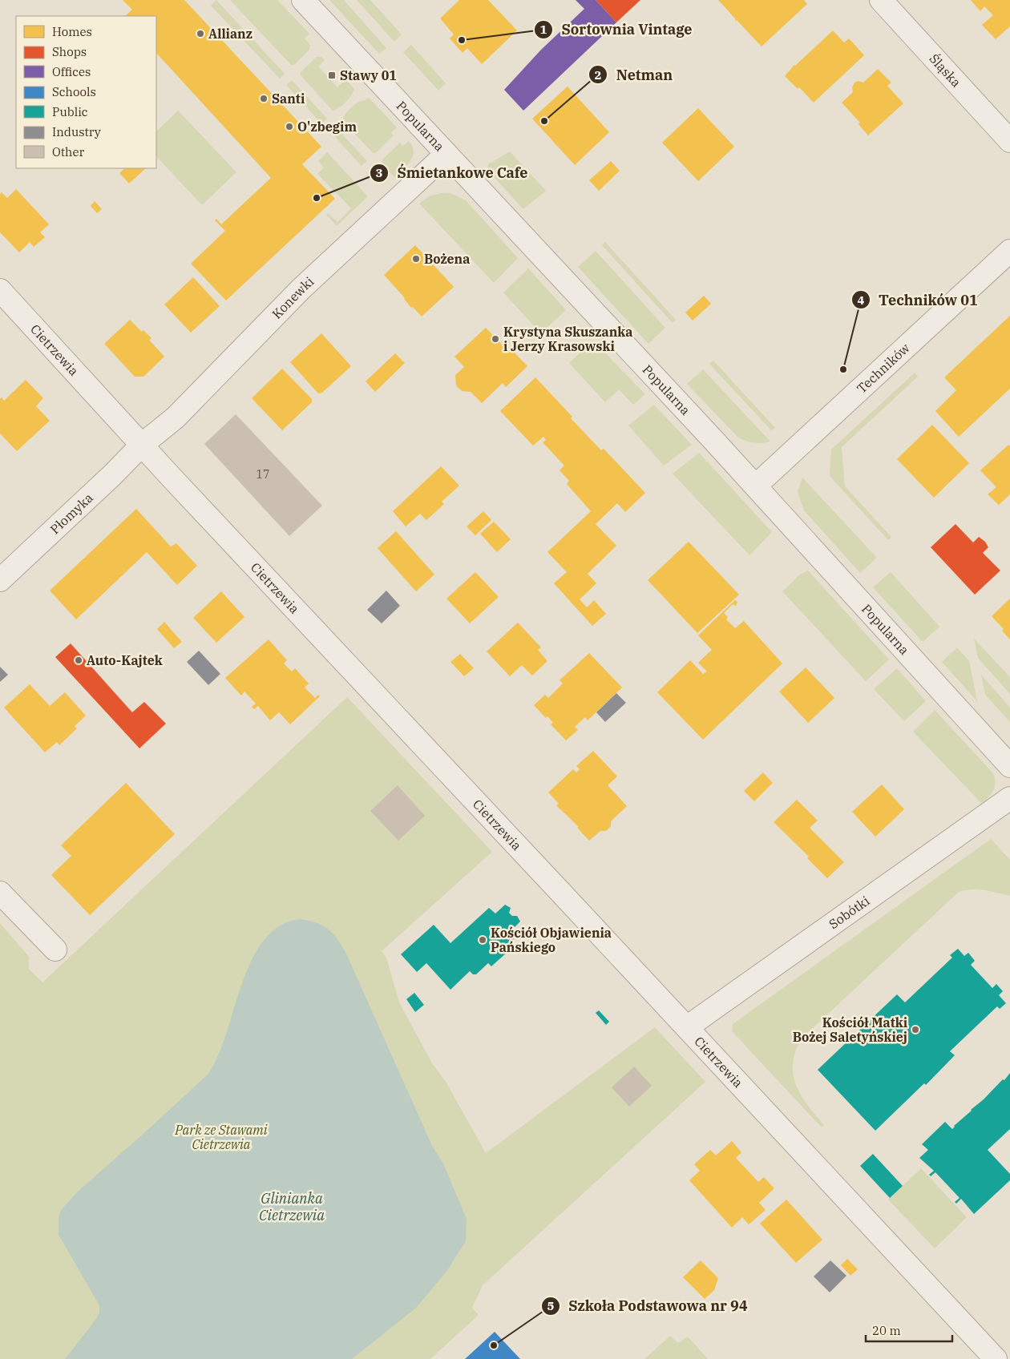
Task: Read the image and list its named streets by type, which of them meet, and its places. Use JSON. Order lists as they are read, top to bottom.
{
  "streets": {
    "street": [
      "Śląska",
      "Popularna",
      "Konewki",
      "Cietrzewia",
      "Techników",
      "Płomyka",
      "Sobótki"
    ]
  },
  "crossings": [
    ["Popularna", "Konewki"],
    ["Popularna", "Techników"],
    ["Konewki", "Cietrzewia"],
    ["Konewki", "Płomyka"],
    ["Cietrzewia", "Płomyka"],
    ["Cietrzewia", "Sobótki"]
  ],
  "water": ["Glinianka Cietrzewia"],
  "parks": ["Park ze Stawami Cietrzewia"],
  "places": {
    "other": [
      "Allianz",
      "Sortownia Vintage",
      "Santi",
      "Netman",
      "O'zbegim",
      "Śmietankowe Cafe",
      "Bożena",
      "Krystyna Skuszanka i Jerzy Krasowski",
      "Techników 01",
      "Auto-Kajtek",
      "Kościół Objawienia Pańskiego",
      "Kościół Matki Bożej Saletyńskiej",
      "Szkoła Podstawowa nr 94"
    ],
    "transit": ["Stawy 01"]
  },
  "house_numbers": ["17"],
  "legend": [
    "Homes",
    "Shops",
    "Offices",
    "Schools",
    "Public",
    "Industry",
    "Other"
  ],
  "scale_bar": "20 m"
}
